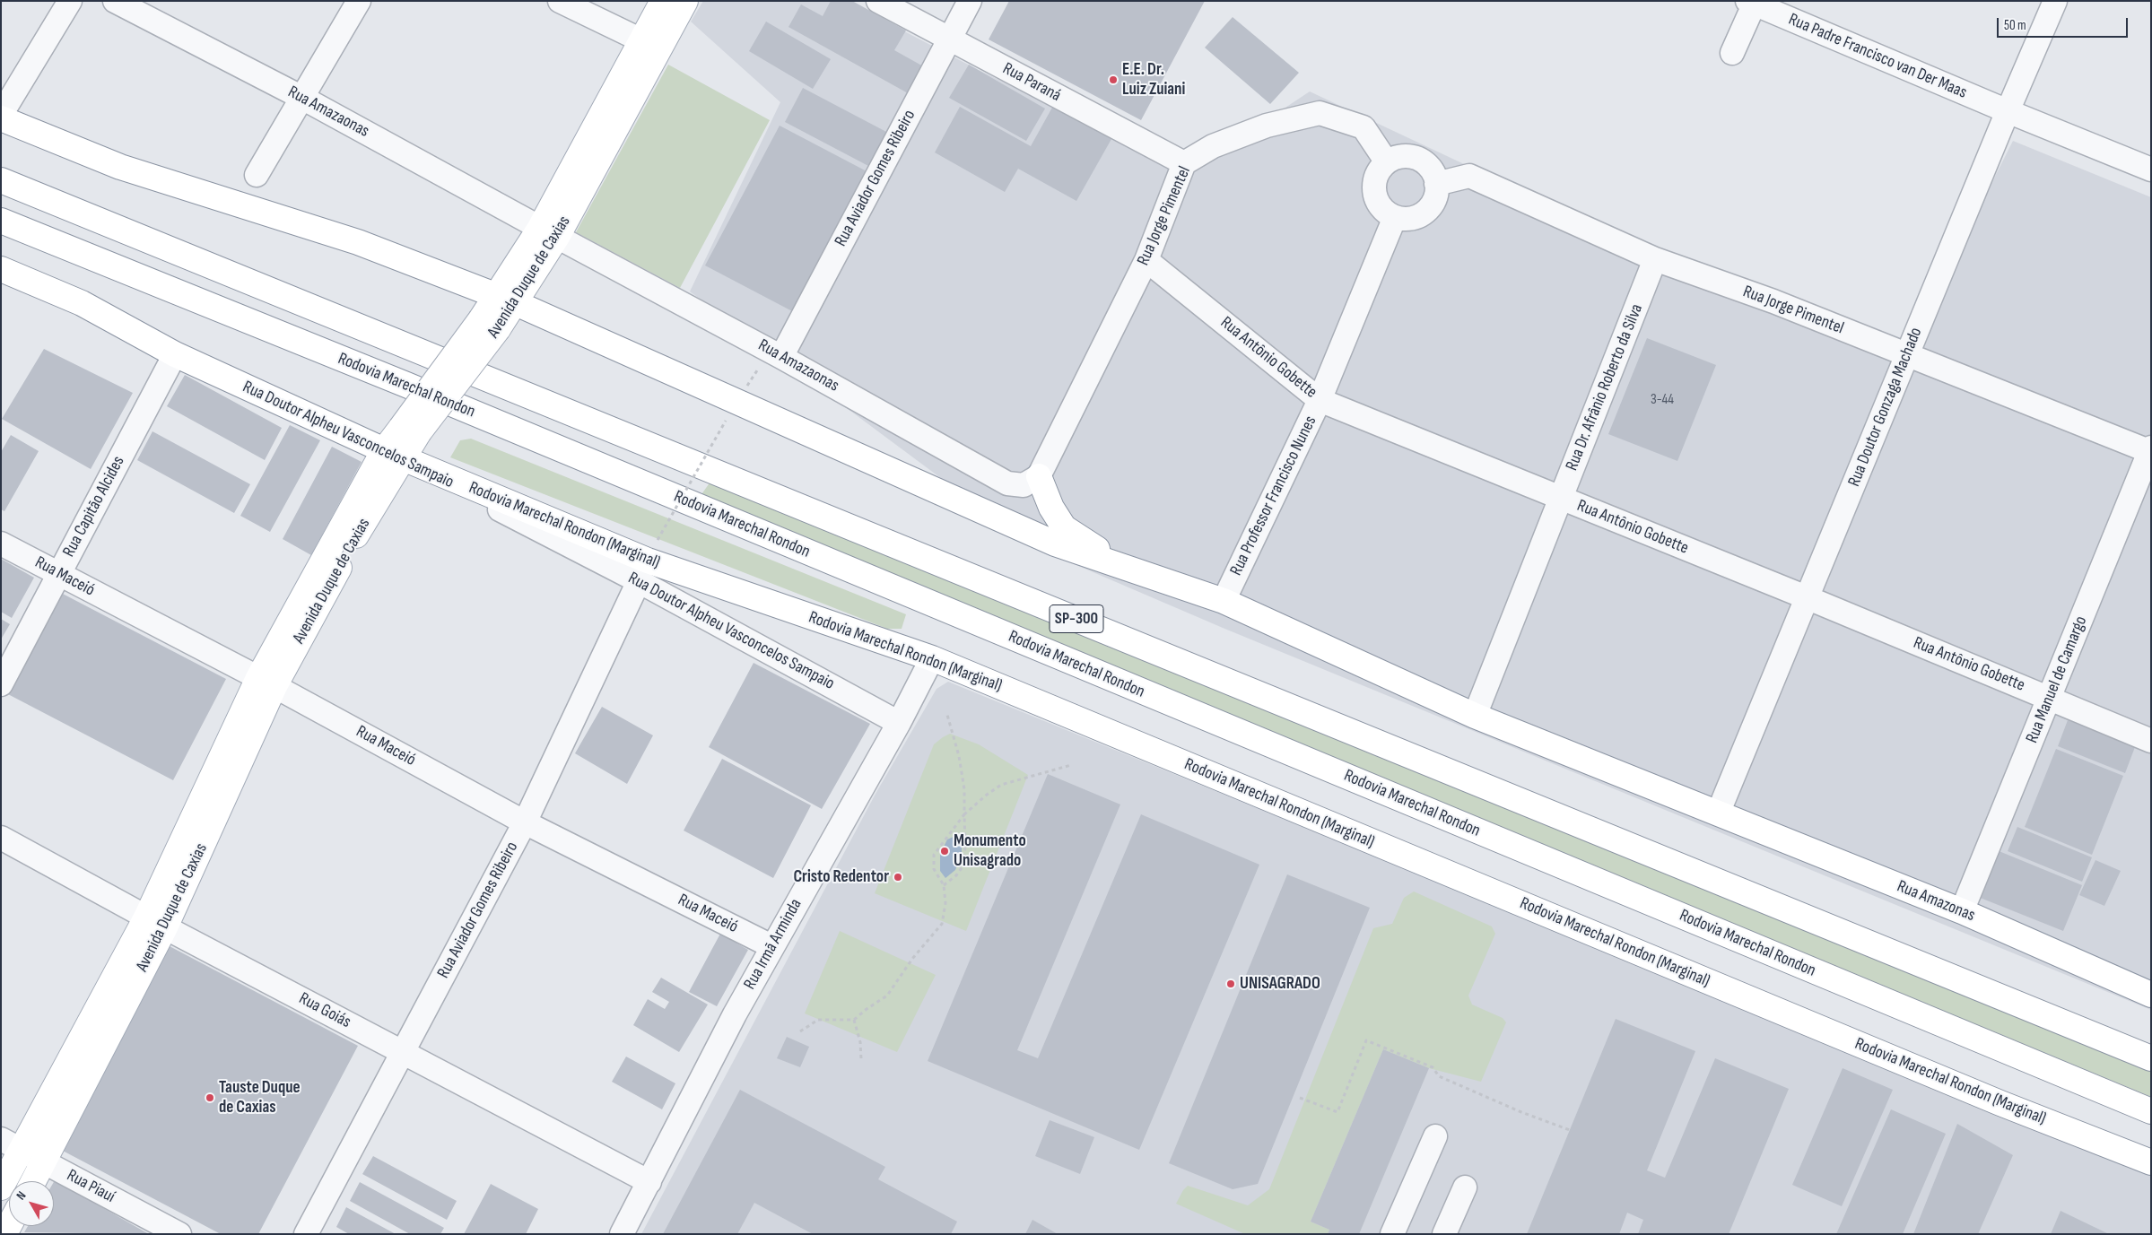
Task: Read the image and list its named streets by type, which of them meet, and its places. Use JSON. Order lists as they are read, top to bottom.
{
  "streets": {
    "main road": [
      "Avenida Duque de Caxias",
      "Rodovia Marechal Rondon",
      "Rua Doutor Alpheu Vasconcelos Sampaio",
      "Rodovia Marechal Rondon (Marginal)",
      "SP-300",
      "Rua Amazonas"
    ],
    "street": [
      "Rua Padre Francisco van Der Maas",
      "Rua Paraná",
      "Rua Amazaonas",
      "Rua Aviador Gomes Ribeiro",
      "Rua Jorge Pimentel",
      "Rua Antônio Gobette",
      "Rua Dr. Afrânio Roberto da Silva",
      "Rua Doutor Gonzaga Machado",
      "Rua Professor Francisco Nunes",
      "Rua Capitão Alcides",
      "Rua Maceió",
      "Rua Manuel de Camargo",
      "Rua Irmã Arminda",
      "Rua Goiás",
      "Rua Piauí"
    ]
  },
  "crossings": [
    ["Rua Padre Francisco van Der Maas", "Rua Doutor Gonzaga Machado"],
    ["Rua Paraná", "Rua Aviador Gomes Ribeiro"],
    ["Rua Paraná", "Rua Jorge Pimentel"],
    ["Rua Amazaonas", "Rua Aviador Gomes Ribeiro"],
    ["Rua Amazaonas", "Rua Jorge Pimentel"],
    ["Rua Amazaonas", "Avenida Duque de Caxias"],
    ["Rua Aviador Gomes Ribeiro", "Rua Doutor Alpheu Vasconcelos Sampaio"],
    ["Rua Aviador Gomes Ribeiro", "Rua Maceió"],
    ["Rua Aviador Gomes Ribeiro", "Rua Goiás"],
    ["Rua Jorge Pimentel", "Rua Antônio Gobette"],
    ["Rua Jorge Pimentel", "Rua Dr. Afrânio Roberto da Silva"],
    ["Rua Jorge Pimentel", "Rua Doutor Gonzaga Machado"],
    ["Rua Jorge Pimentel", "Rua Professor Francisco Nunes"],
    ["Rua Jorge Pimentel", "Rua Manuel de Camargo"],
    ["Avenida Duque de Caxias", "Rua Doutor Alpheu Vasconcelos Sampaio"],
    ["Avenida Duque de Caxias", "Rodovia Marechal Rondon (Marginal)"],
    ["Avenida Duque de Caxias", "Rua Maceió"],
    ["Avenida Duque de Caxias", "Rua Goiás"],
    ["Avenida Duque de Caxias", "Rua Piauí"],
    ["Rua Antônio Gobette", "Rua Dr. Afrânio Roberto da Silva"],
    ["Rua Antônio Gobette", "Rua Doutor Gonzaga Machado"],
    ["Rua Antônio Gobette", "Rua Professor Francisco Nunes"],
    ["Rua Antônio Gobette", "Rua Manuel de Camargo"],
    ["Rua Doutor Gonzaga Machado", "Rua Amazonas"],
    ["Rua Doutor Alpheu Vasconcelos Sampaio", "Rua Capitão Alcides"],
    ["Rua Doutor Alpheu Vasconcelos Sampaio", "Rodovia Marechal Rondon (Marginal)"],
    ["Rua Doutor Alpheu Vasconcelos Sampaio", "Rua Irmã Arminda"],
    ["Rua Capitão Alcides", "Rua Maceió"],
    ["Rodovia Marechal Rondon (Marginal)", "Rua Irmã Arminda"],
    ["Rua Maceió", "Rua Irmã Arminda"],
    ["Rua Manuel de Camargo", "Rua Amazonas"],
    ["Rua Irmã Arminda", "Rua Goiás"]
  ],
  "places": [
    "E.E. Dr. Luiz Zuiani",
    "Monumento Unisagrado",
    "Cristo Redentor",
    "UNISAGRADO",
    "Tauste Duque de Caxias"
  ],
  "house_numbers": ["3-44"],
  "scale_bar": "50 m",
  "north": "top left"
}
